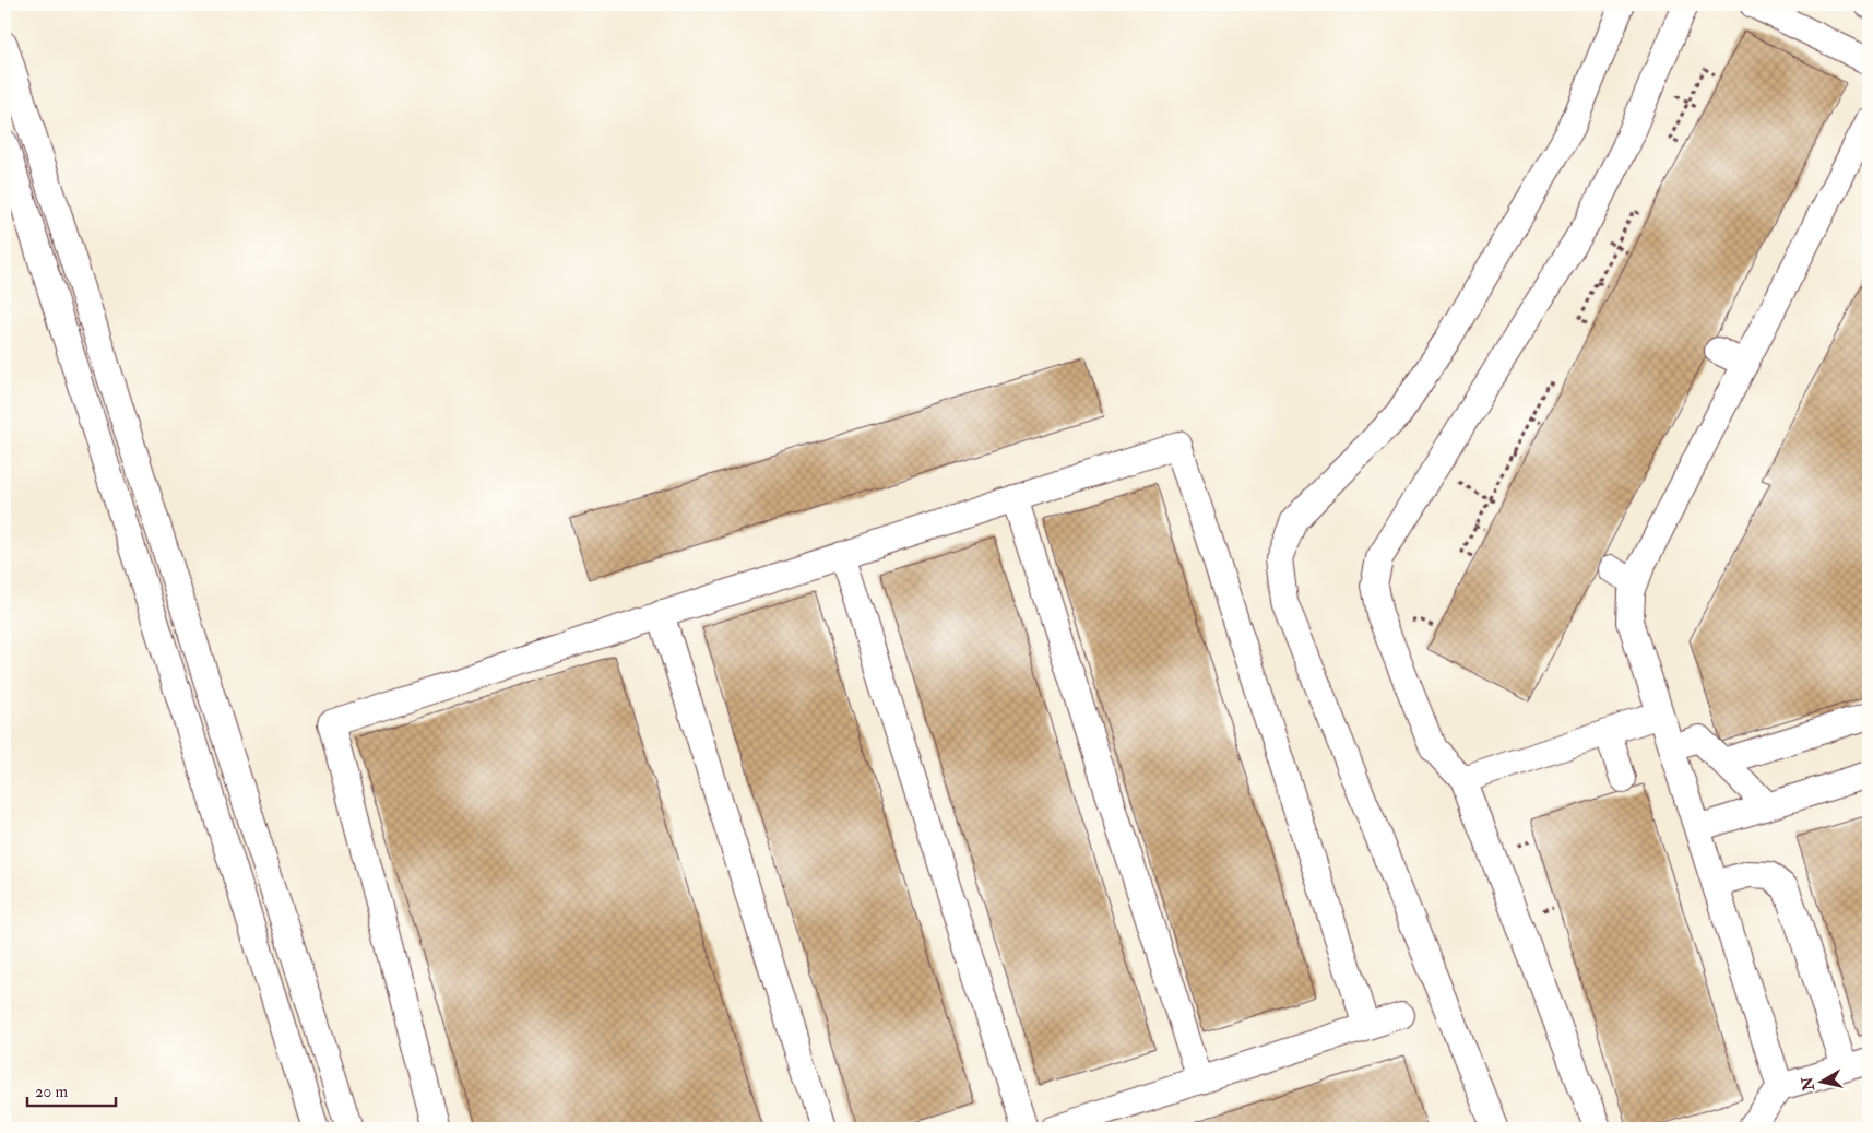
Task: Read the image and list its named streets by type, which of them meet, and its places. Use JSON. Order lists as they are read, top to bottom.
{
  "scale_bar": "20 m",
  "north": "left"
}
